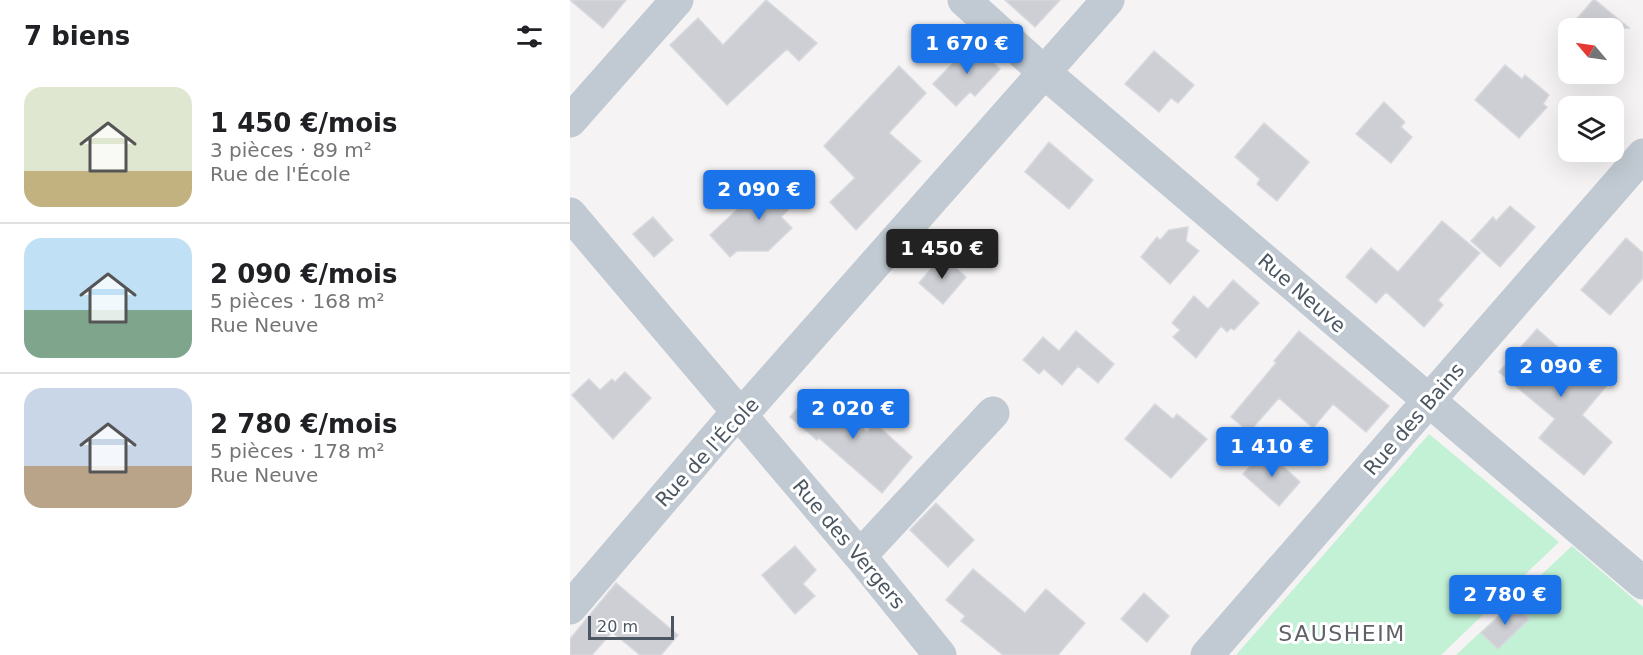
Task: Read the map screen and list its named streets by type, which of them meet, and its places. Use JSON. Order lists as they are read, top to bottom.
{
  "streets": {
    "street": [
      "Rue Neuve",
      "Rue des Bains",
      "Rue de l'École",
      "Rue des Vergers"
    ]
  },
  "crossings": [
    ["Rue Neuve", "Rue des Bains"],
    ["Rue Neuve", "Rue de l'École"],
    ["Rue de l'École", "Rue des Vergers"]
  ],
  "districts": ["SAUSHEIM"],
  "scale_bar": "20 m",
  "north": "top left",
  "page": {
    "heading": "7 biens",
    "price": [
      "1 670 €",
      "2 090 €",
      "1 450 €",
      "2 090 €",
      "2 020 €",
      "1 410 €",
      "2 780 €"
    ],
    "list": [
      {
        "name": "1 450 €/mois",
        "note": "3 pièces · 89 m² · Rue de l'École"
      },
      {
        "name": "2 090 €/mois",
        "note": "5 pièces · 168 m² · Rue Neuve"
      },
      {
        "name": "2 780 €/mois",
        "note": "5 pièces · 178 m² · Rue Neuve"
      }
    ],
    "scale": "20 m"
  }
}
